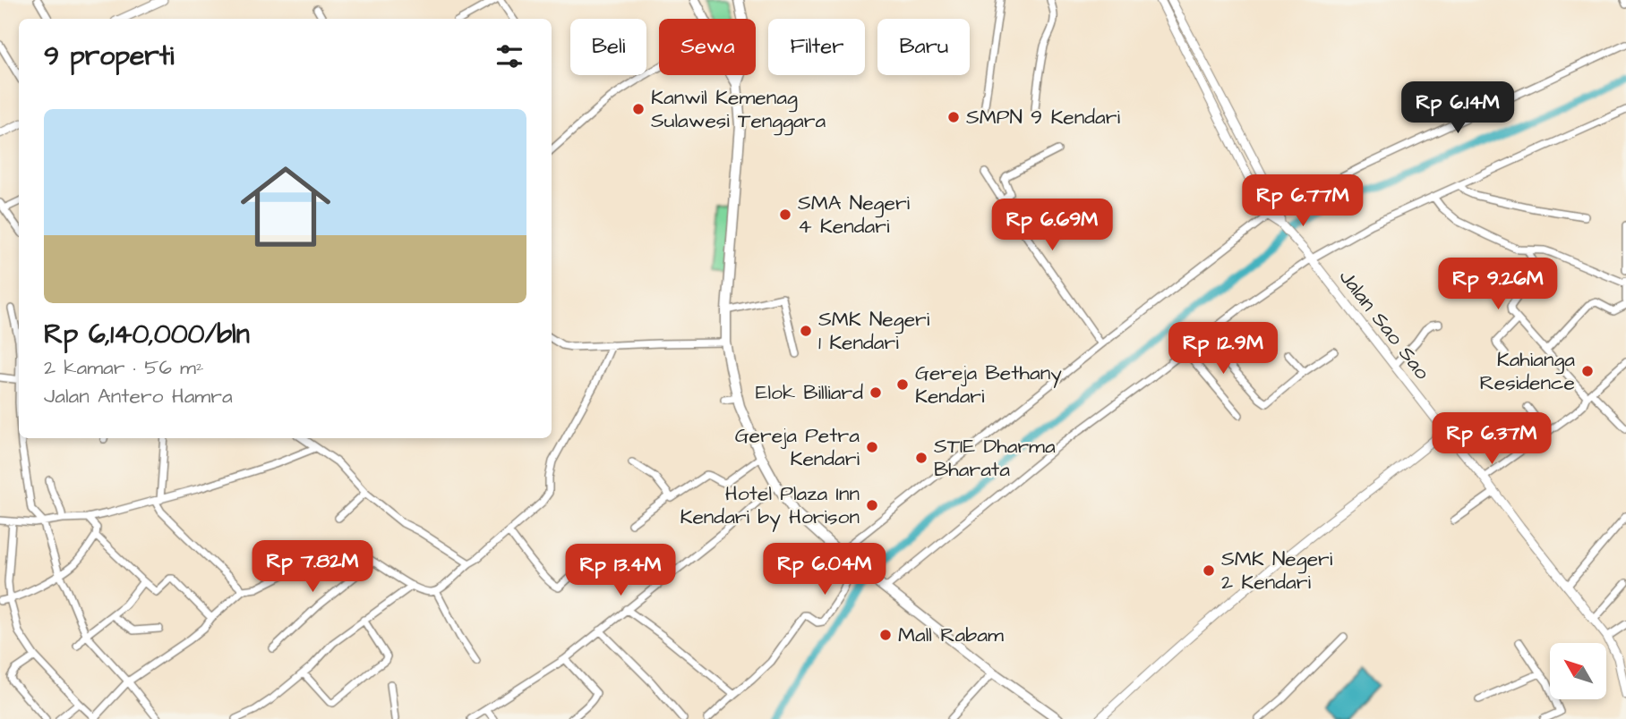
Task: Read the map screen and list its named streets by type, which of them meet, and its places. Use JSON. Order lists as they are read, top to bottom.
{
  "streets": {
    "street": ["Jalan Sao Sao"]
  },
  "places": [
    "Kanwil Kemenag Sulawesi Tenggara",
    "SMPN 9 Kendari",
    "SMA Negeri 4 Kendari",
    "SMK Negeri 1 Kendari",
    "Kahianga Residence",
    "Gereja Bethany Kendari",
    "Elok Billiard",
    "Gereja Petra Kendari",
    "STIE Dharma Bharata",
    "Hotel Plaza Inn Kendari by Horison",
    "SMK Negeri 2 Kendari",
    "Mall Rabam"
  ],
  "north": "top left",
  "page": {
    "chip": [
      "Beli",
      "Sewa",
      "Filter",
      "Baru"
    ],
    "heading": "9 properti",
    "price": [
      "Rp 6.14M",
      "Rp 6.77M",
      "Rp 6.69M",
      "Rp 9.26M",
      "Rp 12.9M",
      "Rp 6.37M",
      "Rp 7.82M",
      "Rp 6.04M",
      "Rp 13.4M"
    ],
    "list": [
      {
        "name": "Rp 6,140,000/bln",
        "note": "2 kamar · 56 m² · Jalan Antero Hamra"
      }
    ]
  }
}
